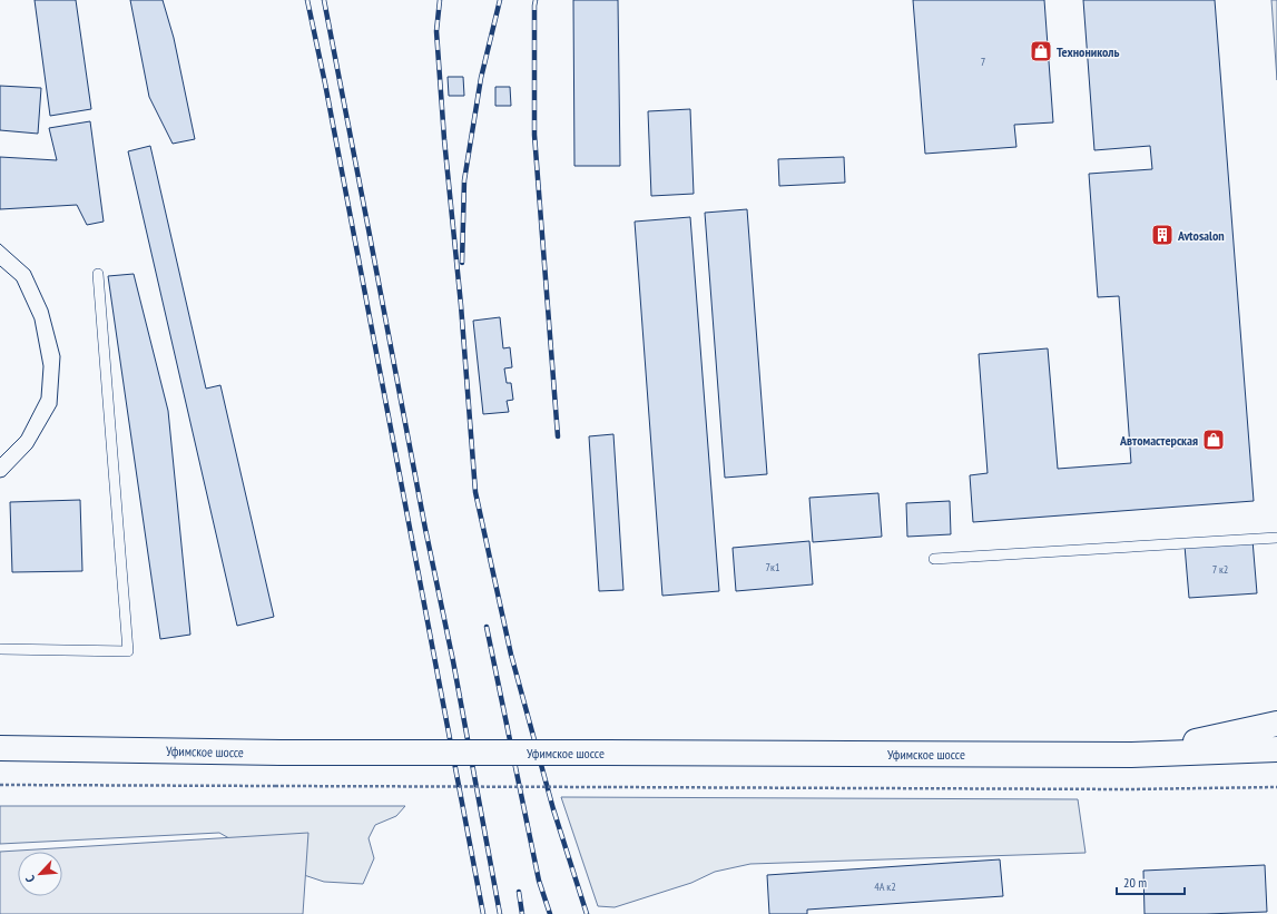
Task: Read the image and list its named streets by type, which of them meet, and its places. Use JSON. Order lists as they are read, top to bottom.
{
  "streets": {
    "main road": ["Уфимское шоссе"]
  },
  "places": {
    "shop": ["Технониколь", "Автомастерская"],
    "building": ["Avtosalon"]
  },
  "house_numbers": [
    "7",
    "7к1",
    "7 к2",
    "4А к2"
  ],
  "scale_bar": "20 m",
  "north": "bottom left"
}
